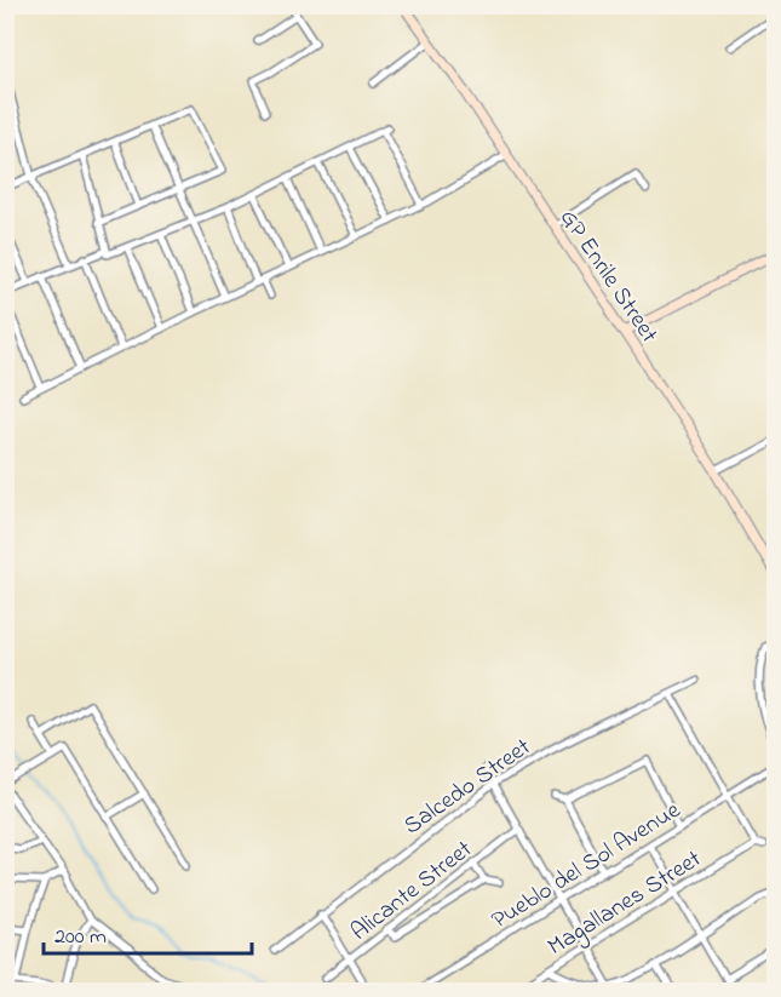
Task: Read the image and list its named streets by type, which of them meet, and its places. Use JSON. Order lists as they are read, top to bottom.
{
  "streets": {
    "street": [
      "GP Enrile Street",
      "Salcedo Street",
      "Pueblo del Sol Avenue",
      "Alicante Street",
      "Magallanes Street"
    ]
  },
  "scale_bar": "200 m"
}
